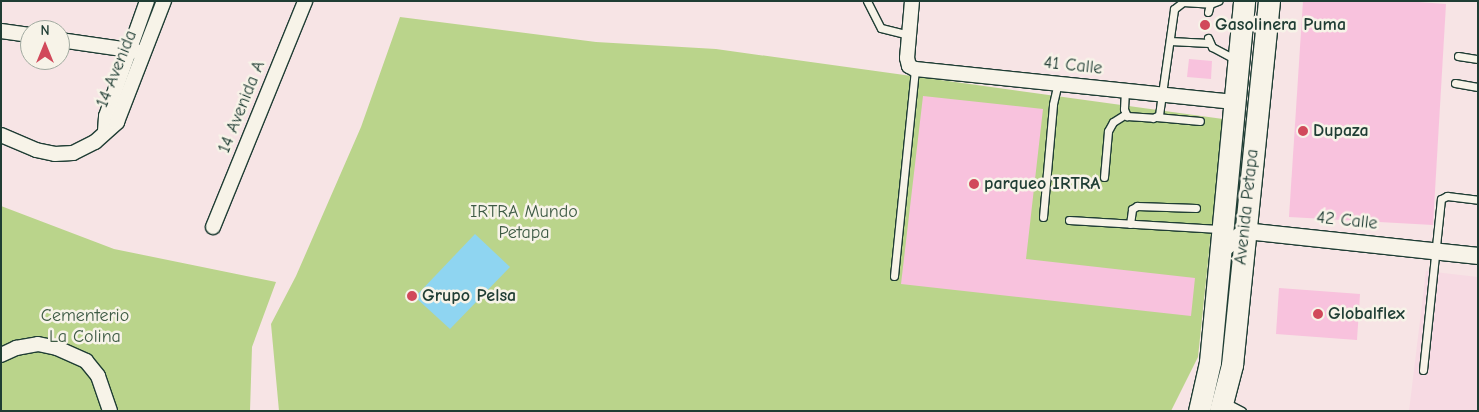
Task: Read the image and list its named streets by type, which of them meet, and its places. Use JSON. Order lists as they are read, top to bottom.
{
  "streets": {
    "main road": ["Avenida Petapa"],
    "street": [
      "41 Calle",
      "14 Avenida",
      "14 Avenida A",
      "42 Calle"
    ]
  },
  "crossings": [
    ["41 Calle", "Avenida Petapa"],
    ["Avenida Petapa", "42 Calle"]
  ],
  "parks": ["IRTRA Mundo Petapa", "Cementerio La Colina"],
  "places": [
    "Gasolinera Puma",
    "Dupaza",
    "parqueo IRTRA",
    "Grupo Pelsa",
    "Globalflex"
  ],
  "north": "top"
}
